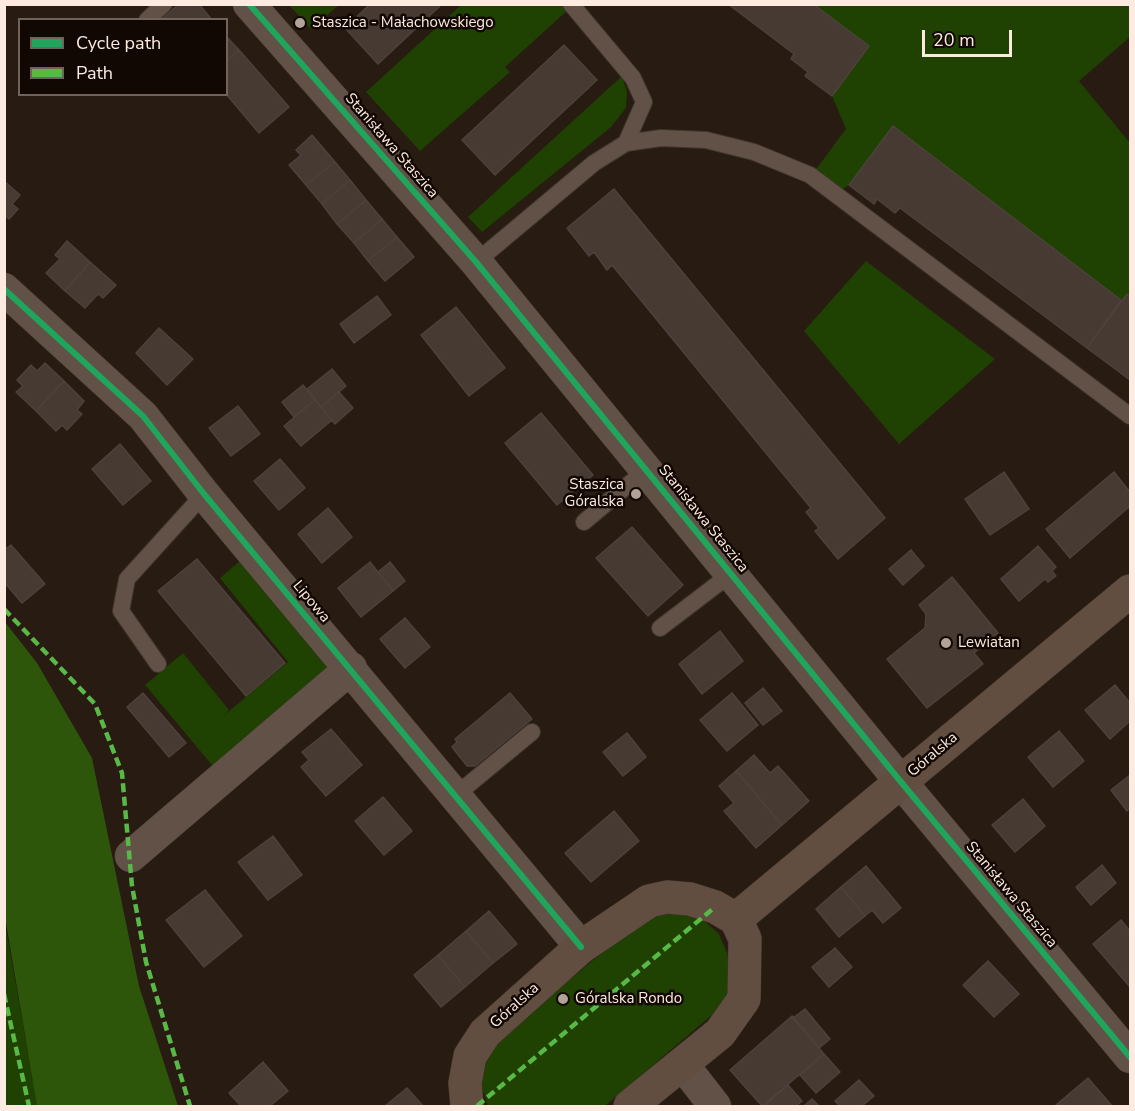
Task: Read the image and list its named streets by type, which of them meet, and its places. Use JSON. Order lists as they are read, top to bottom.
{
  "streets": {
    "street": ["Stanisława Staszica", "Lipowa", "Góralska"]
  },
  "crossings": [
    ["Stanisława Staszica", "Góralska"],
    ["Lipowa", "Góralska"]
  ],
  "places": [
    "Staszica - Małachowskiego",
    "Staszica Góralska",
    "Lewiatan",
    "Góralska Rondo"
  ],
  "legend": ["Cycle path", "Path"],
  "scale_bar": "20 m"
}
